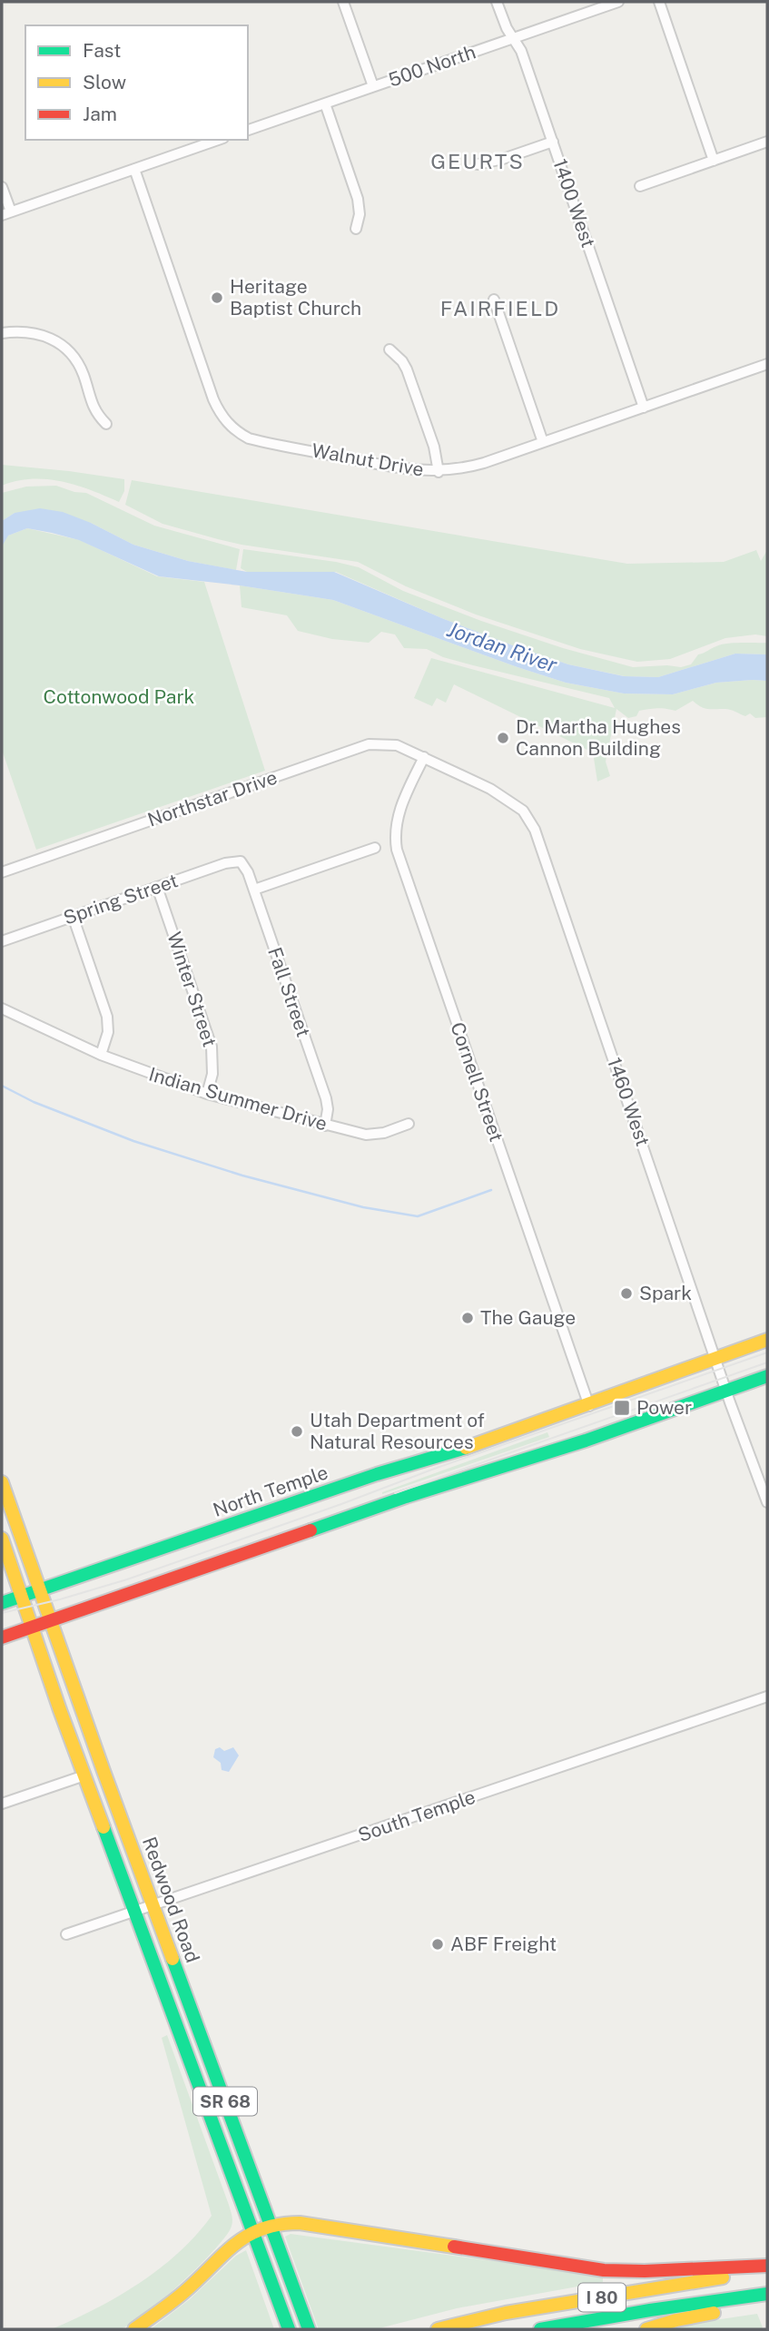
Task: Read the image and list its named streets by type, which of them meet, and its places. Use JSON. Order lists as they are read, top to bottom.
{
  "streets": {
    "main road": [
      "North Temple",
      "Redwood Road",
      "SR 68",
      "I 80"
    ],
    "street": [
      "500 North",
      "1400 West",
      "Walnut Drive",
      "Northstar Drive",
      "Spring Street",
      "Winter Street",
      "Fall Street",
      "Cornell Street",
      "Indian Summer Drive",
      "1460 West",
      "South Temple"
    ]
  },
  "crossings": [
    ["500 North", "1400 West"],
    ["1400 West", "Walnut Drive"],
    ["Northstar Drive", "Cornell Street"],
    ["Northstar Drive", "1460 West"],
    ["Spring Street", "Winter Street"],
    ["Spring Street", "Fall Street"],
    ["Winter Street", "Indian Summer Drive"],
    ["Fall Street", "Indian Summer Drive"],
    ["Cornell Street", "1460 West"],
    ["Cornell Street", "North Temple"],
    ["1460 West", "North Temple"],
    ["North Temple", "Redwood Road"],
    ["South Temple", "Redwood Road"]
  ],
  "districts": ["GEURTS", "FAIRFIELD"],
  "water": ["Jordan River"],
  "parks": ["Cottonwood Park"],
  "places": {
    "other": [
      "Heritage Baptist Church",
      "Dr. Martha Hughes Cannon Building",
      "Spark",
      "The Gauge",
      "Utah Department of Natural Resources",
      "ABF Freight"
    ],
    "transit": ["Power"]
  },
  "legend": ["Fast", "Slow", "Jam"]
}
